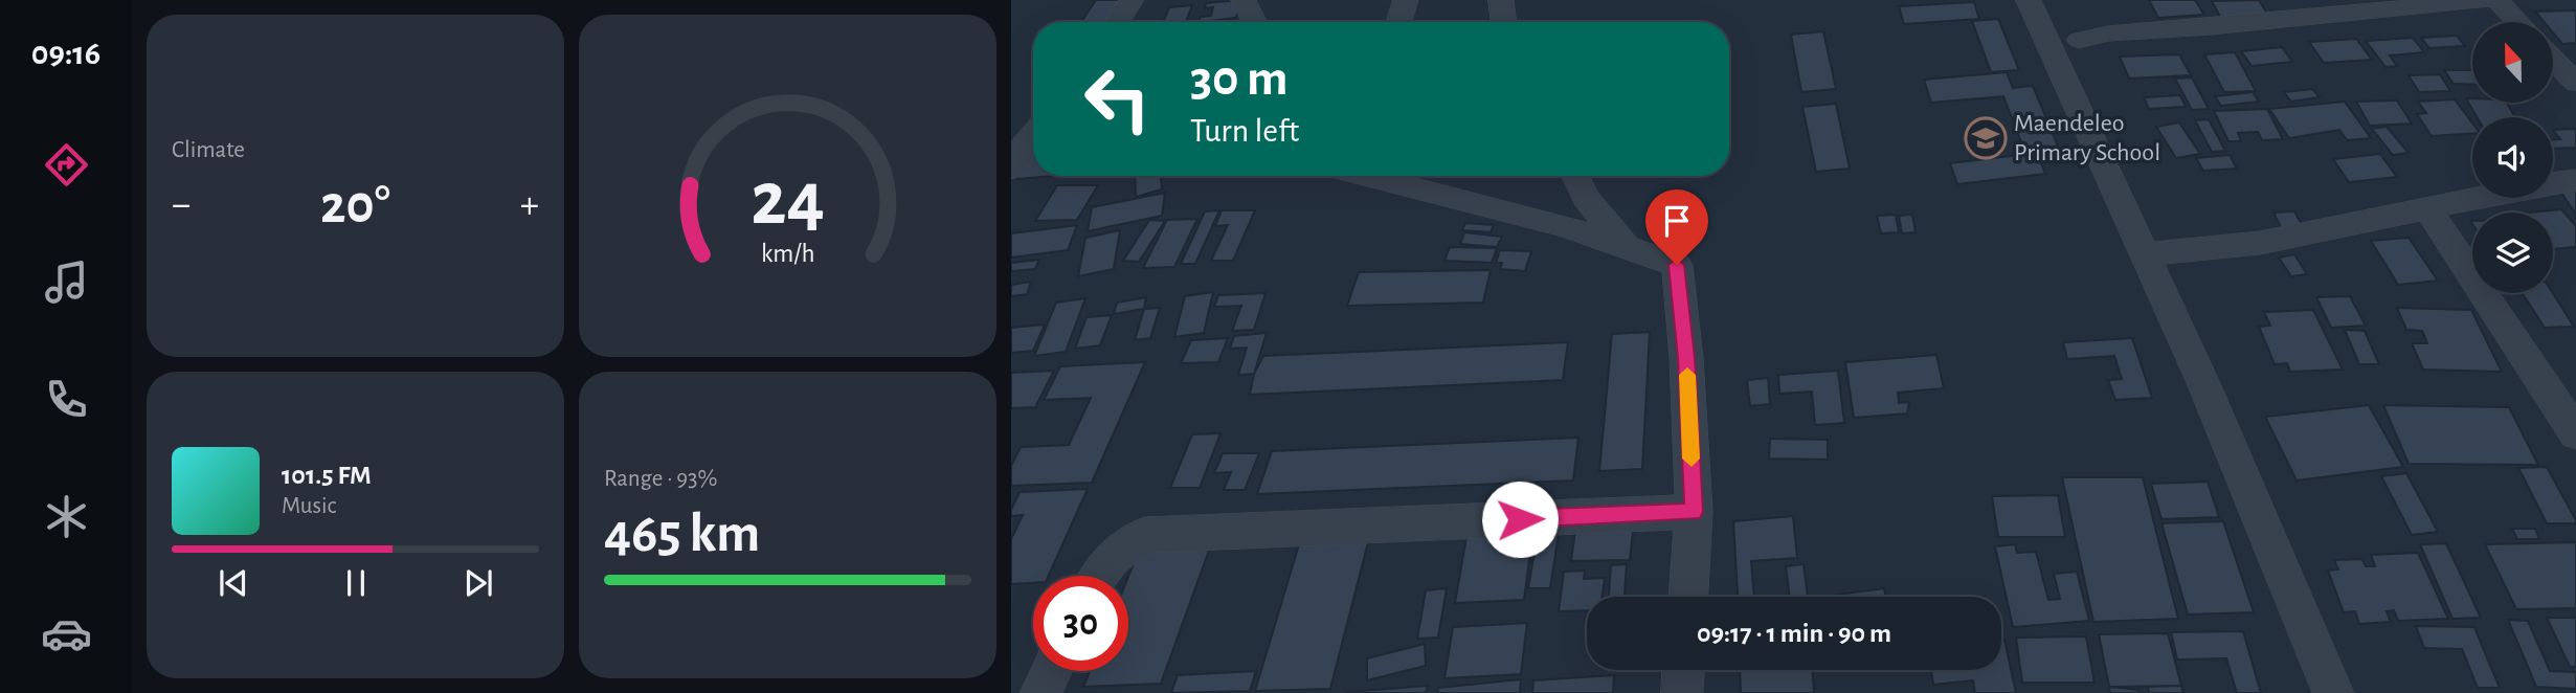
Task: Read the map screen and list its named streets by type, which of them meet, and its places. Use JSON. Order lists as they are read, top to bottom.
{
  "places": {
    "school or university": ["Maendeleo Primary School"]
  },
  "north": "top",
  "page": {
    "tabs": "09:16",
    "tile": [
      "Climate",
      ["Range · 93%", "465 km"]
    ],
    "turn": ["30 m", "Turn left"],
    "heat": ["−", "20°", "+"],
    "song": ["101.5 FM", "Music"],
    "limit": "30",
    "trip": "09:17 · 1 min · 90 m",
    "gauge": ["24", "km/h"]
  }
}
